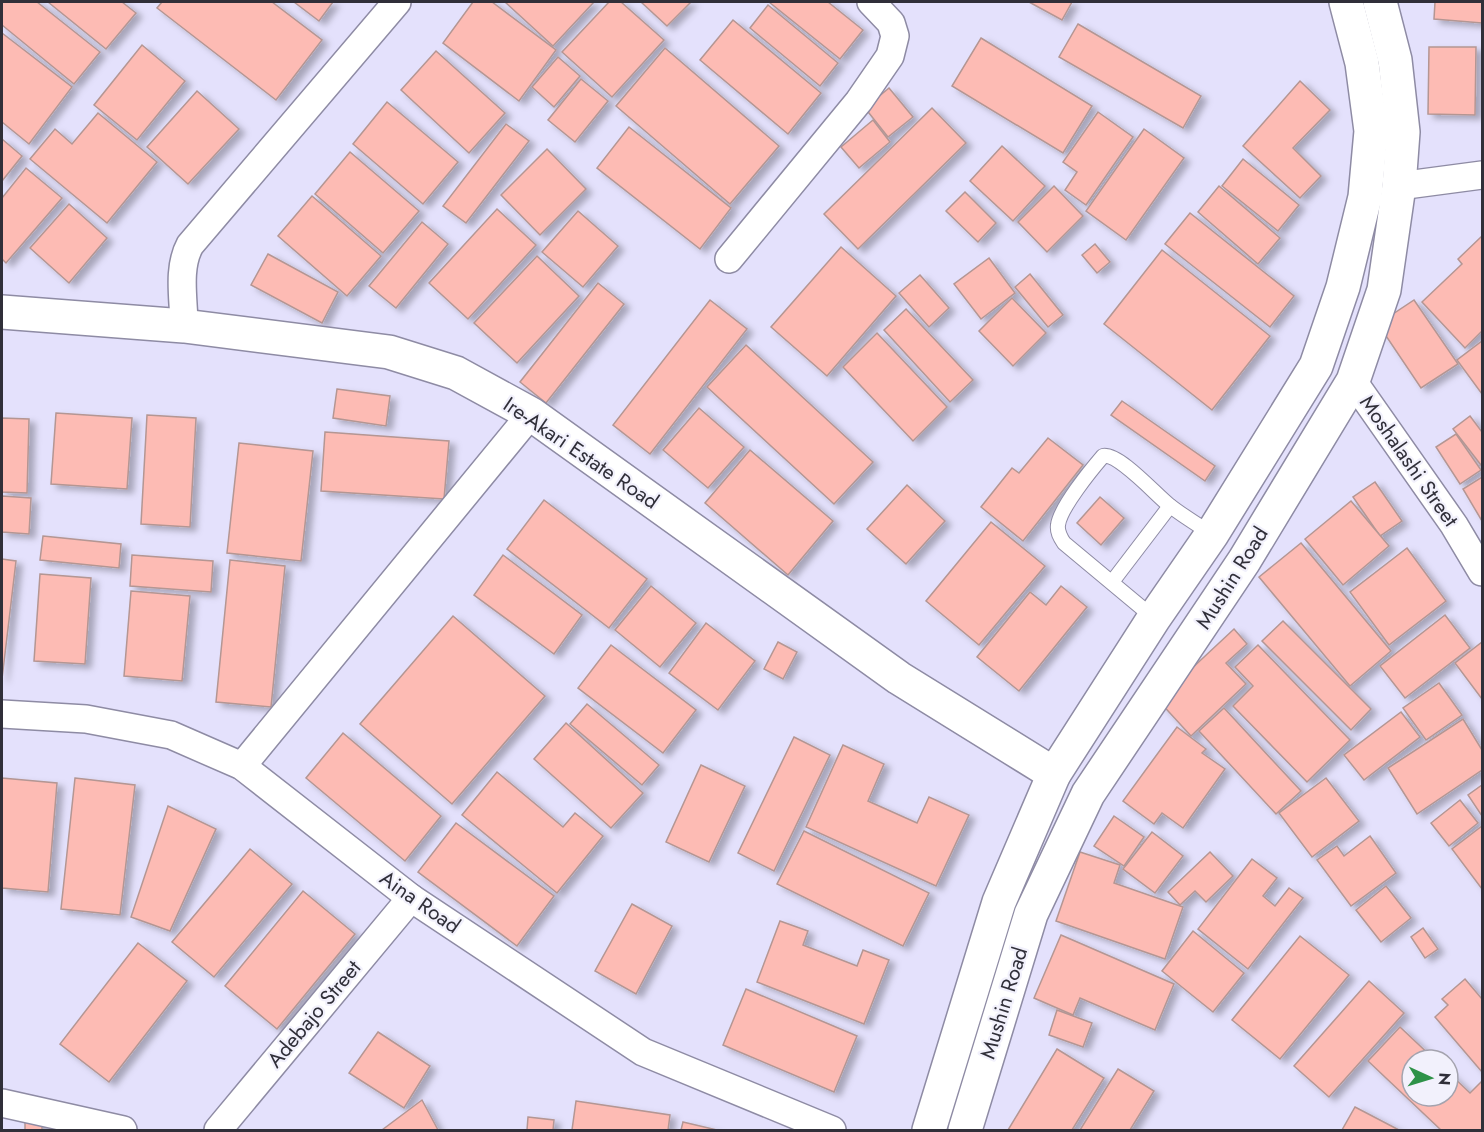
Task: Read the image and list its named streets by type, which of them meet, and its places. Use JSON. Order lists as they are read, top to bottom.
{
  "streets": {
    "main road": ["Ire-Akari Estate Road", "Mushin Road"],
    "street": ["Moshalashi Street", "Aina Road", "Adebajo Street"]
  },
  "crossings": [
    ["Ire-Akari Estate Road", "Mushin Road"],
    ["Moshalashi Street", "Mushin Road"],
    ["Aina Road", "Adebajo Street"]
  ],
  "north": "right"
}
